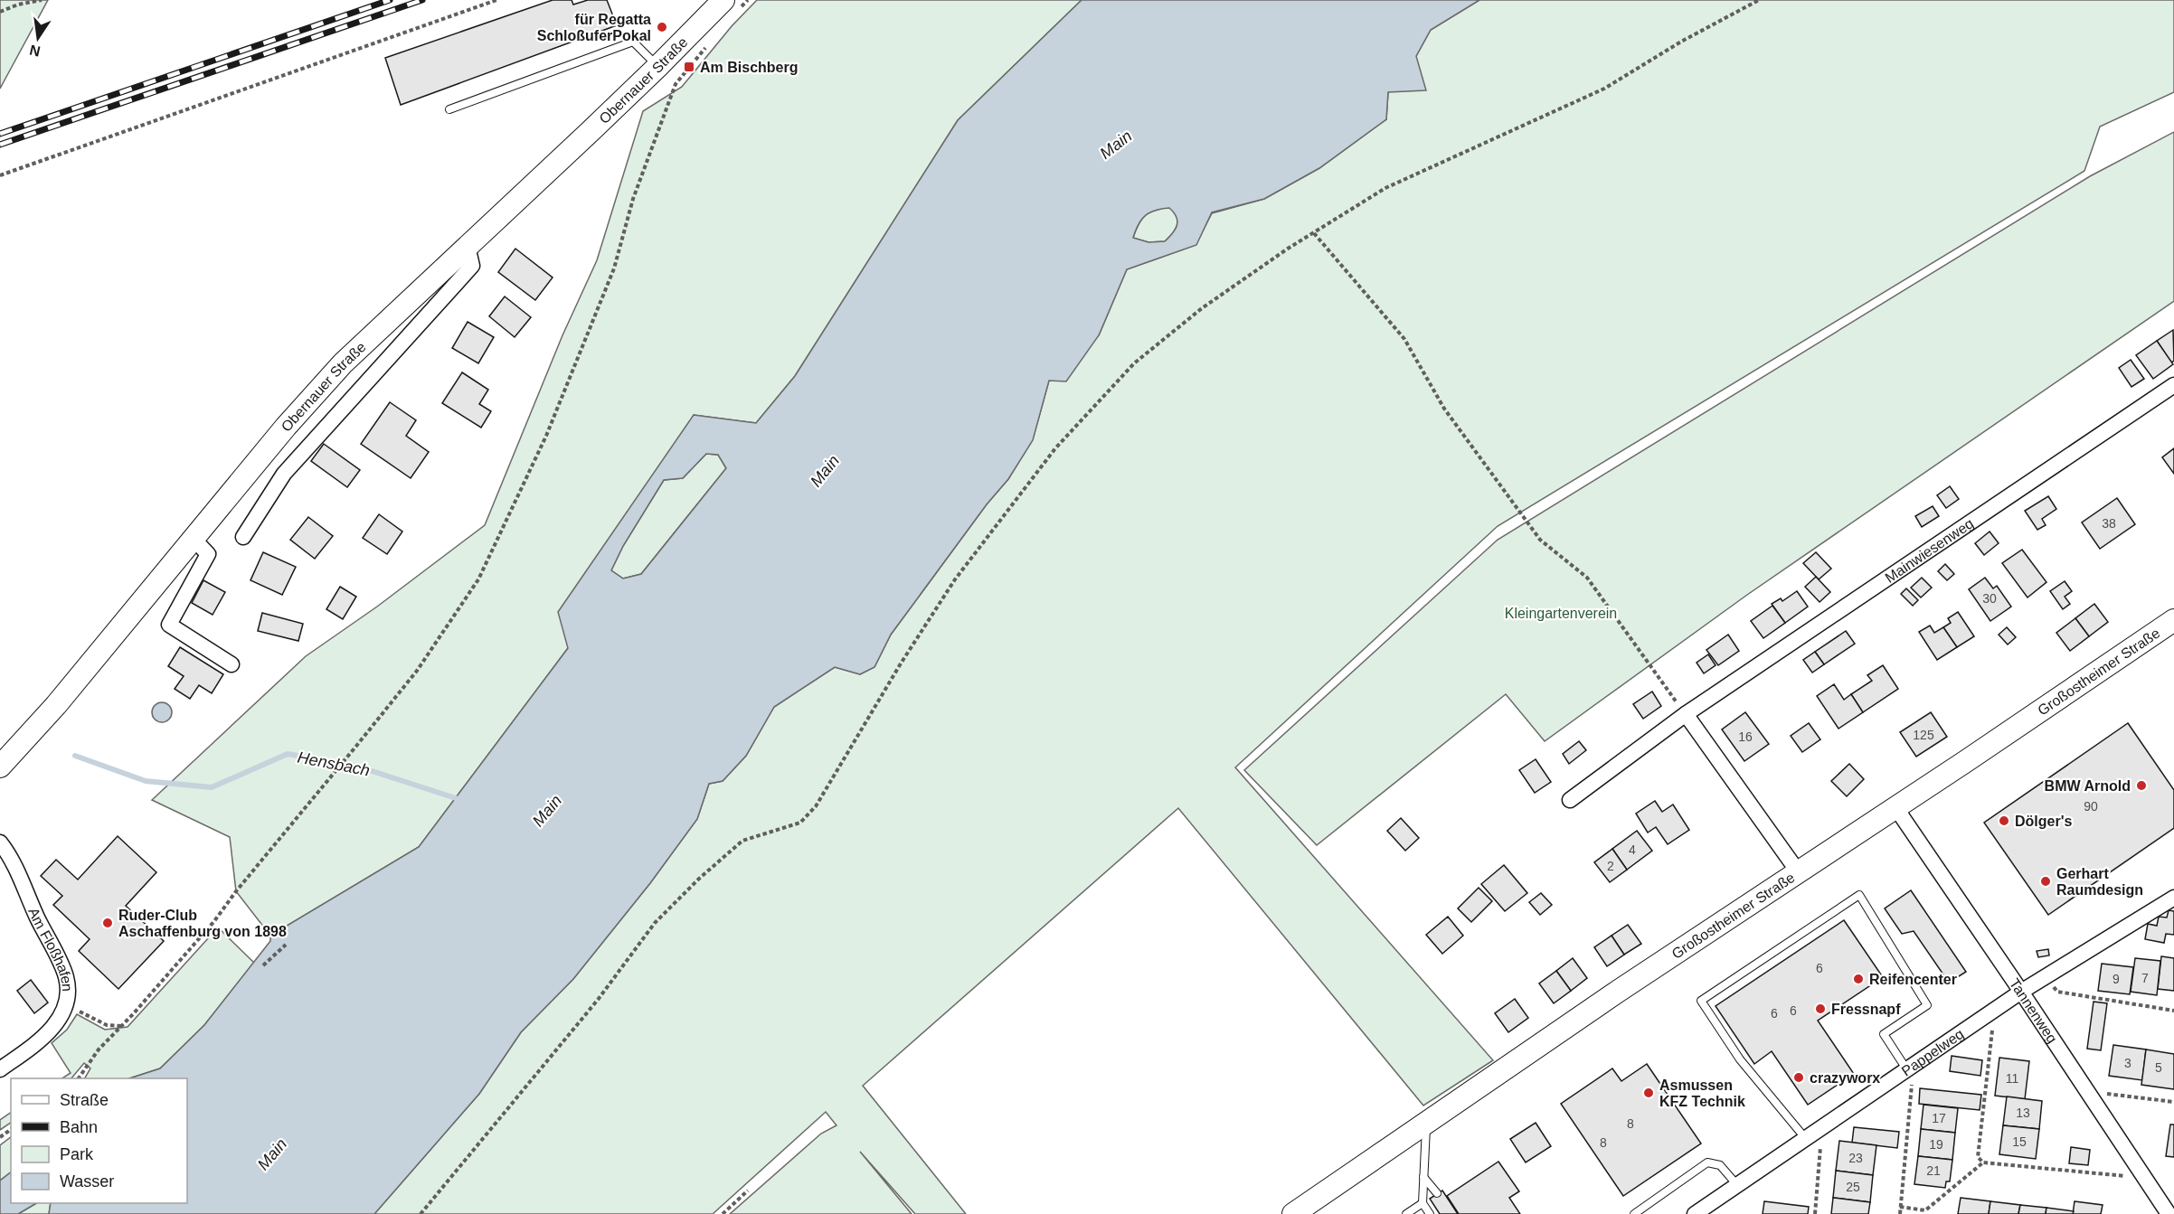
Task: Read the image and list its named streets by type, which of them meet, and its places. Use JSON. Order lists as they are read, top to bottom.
{
  "streets": {
    "main road": ["Obernauer Straße", "Großostheimer Straße"],
    "street": [
      "Mainwiesenweg",
      "Am Floßhafen",
      "Tannenweg",
      "Pappelweg"
    ]
  },
  "crossings": [
    ["Großostheimer Straße", "Tannenweg"],
    ["Tannenweg", "Pappelweg"]
  ],
  "water": ["Main", "Hensbach"],
  "parks": ["Kleingartenverein"],
  "places": {
    "other": [
      "für Regatta SchloßuferPokal",
      "BMW Arnold",
      "Dölger's",
      "Gerhart Raumdesign",
      "Ruder-Club Aschaffenburg von 1898",
      "Reifencenter",
      "Fressnapf",
      "crazyworx",
      "Asmussen KFZ Technik"
    ],
    "transit": ["Am Bischberg"]
  },
  "house_numbers": [
    "38",
    "30",
    "125",
    "16",
    "90",
    "4",
    "2",
    "6",
    "7",
    "9",
    "6",
    "6",
    "3",
    "5",
    "11",
    "13",
    "17",
    "8",
    "15",
    "8",
    "19",
    "23",
    "21",
    "25"
  ],
  "legend": [
    "Straße",
    "Bahn",
    "Park",
    "Wasser"
  ],
  "north": "bottom"
}
